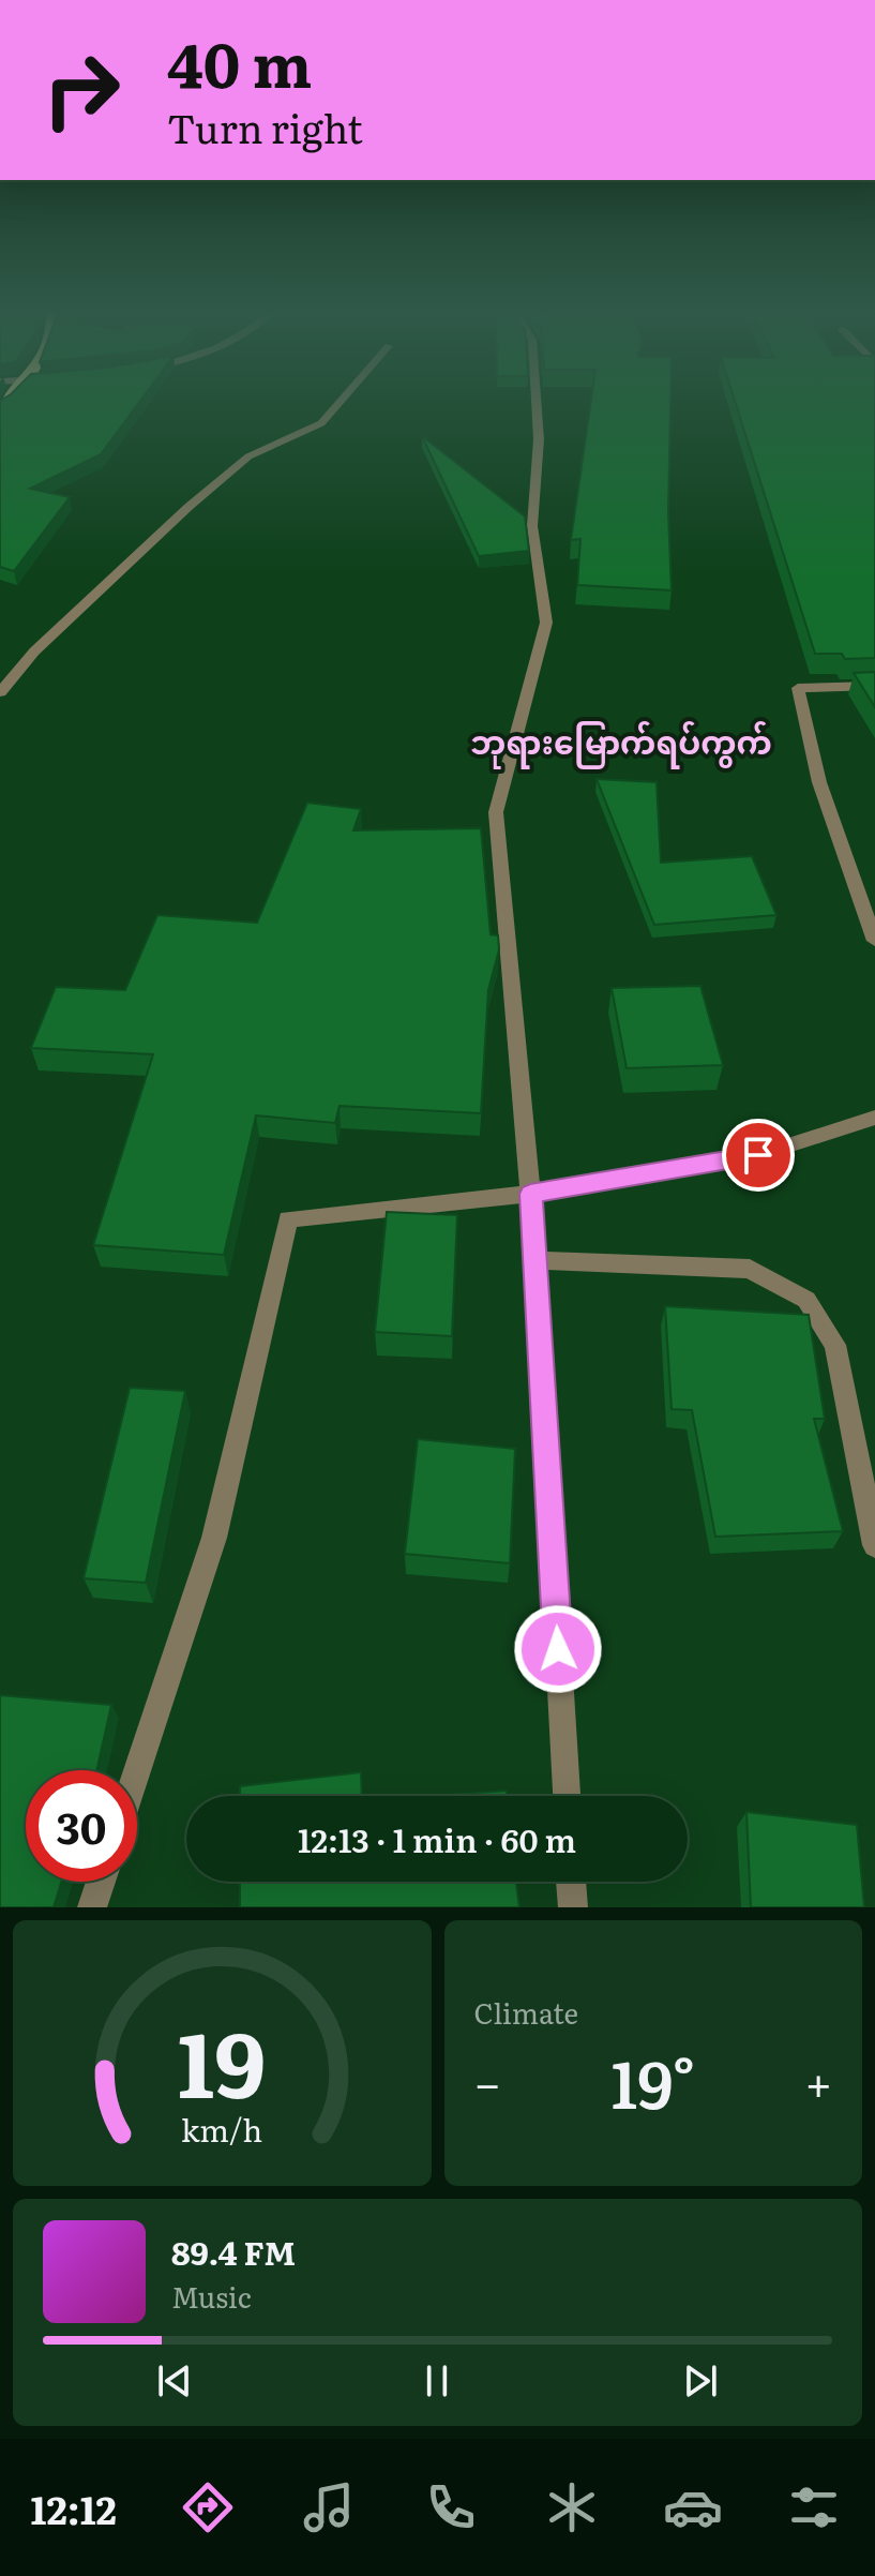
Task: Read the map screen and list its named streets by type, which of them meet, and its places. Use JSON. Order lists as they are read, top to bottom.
{
  "districts": ["ဘုရားမြောက်ရပ်ကွက်"],
  "page": {
    "turn": ["40 m", "Turn right"],
    "limit": "30",
    "trip": "12:13 · 1 min · 60 m",
    "tile": "Climate",
    "heat": ["−", "19°", "+"],
    "song": ["89.4 FM", "Music"],
    "tabs": "12:12",
    "gauge": ["19", "km/h"]
  }
}
